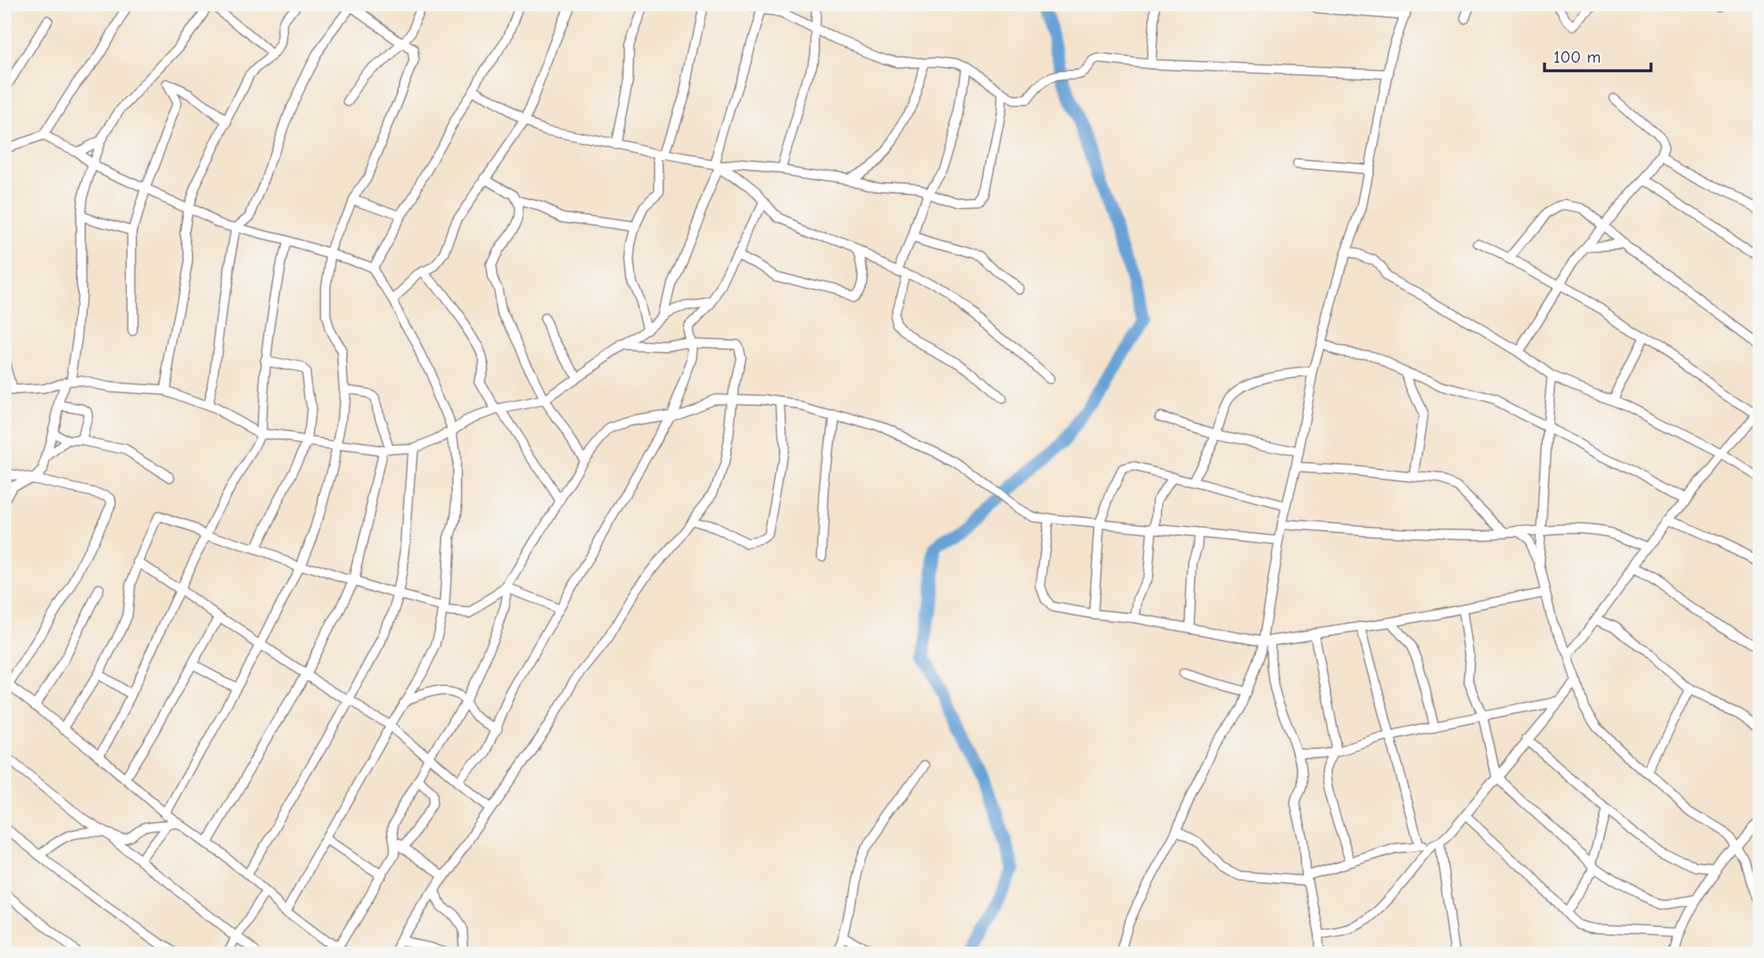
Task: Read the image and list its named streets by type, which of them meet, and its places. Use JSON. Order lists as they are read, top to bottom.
{
  "scale_bar": "100 m"
}
